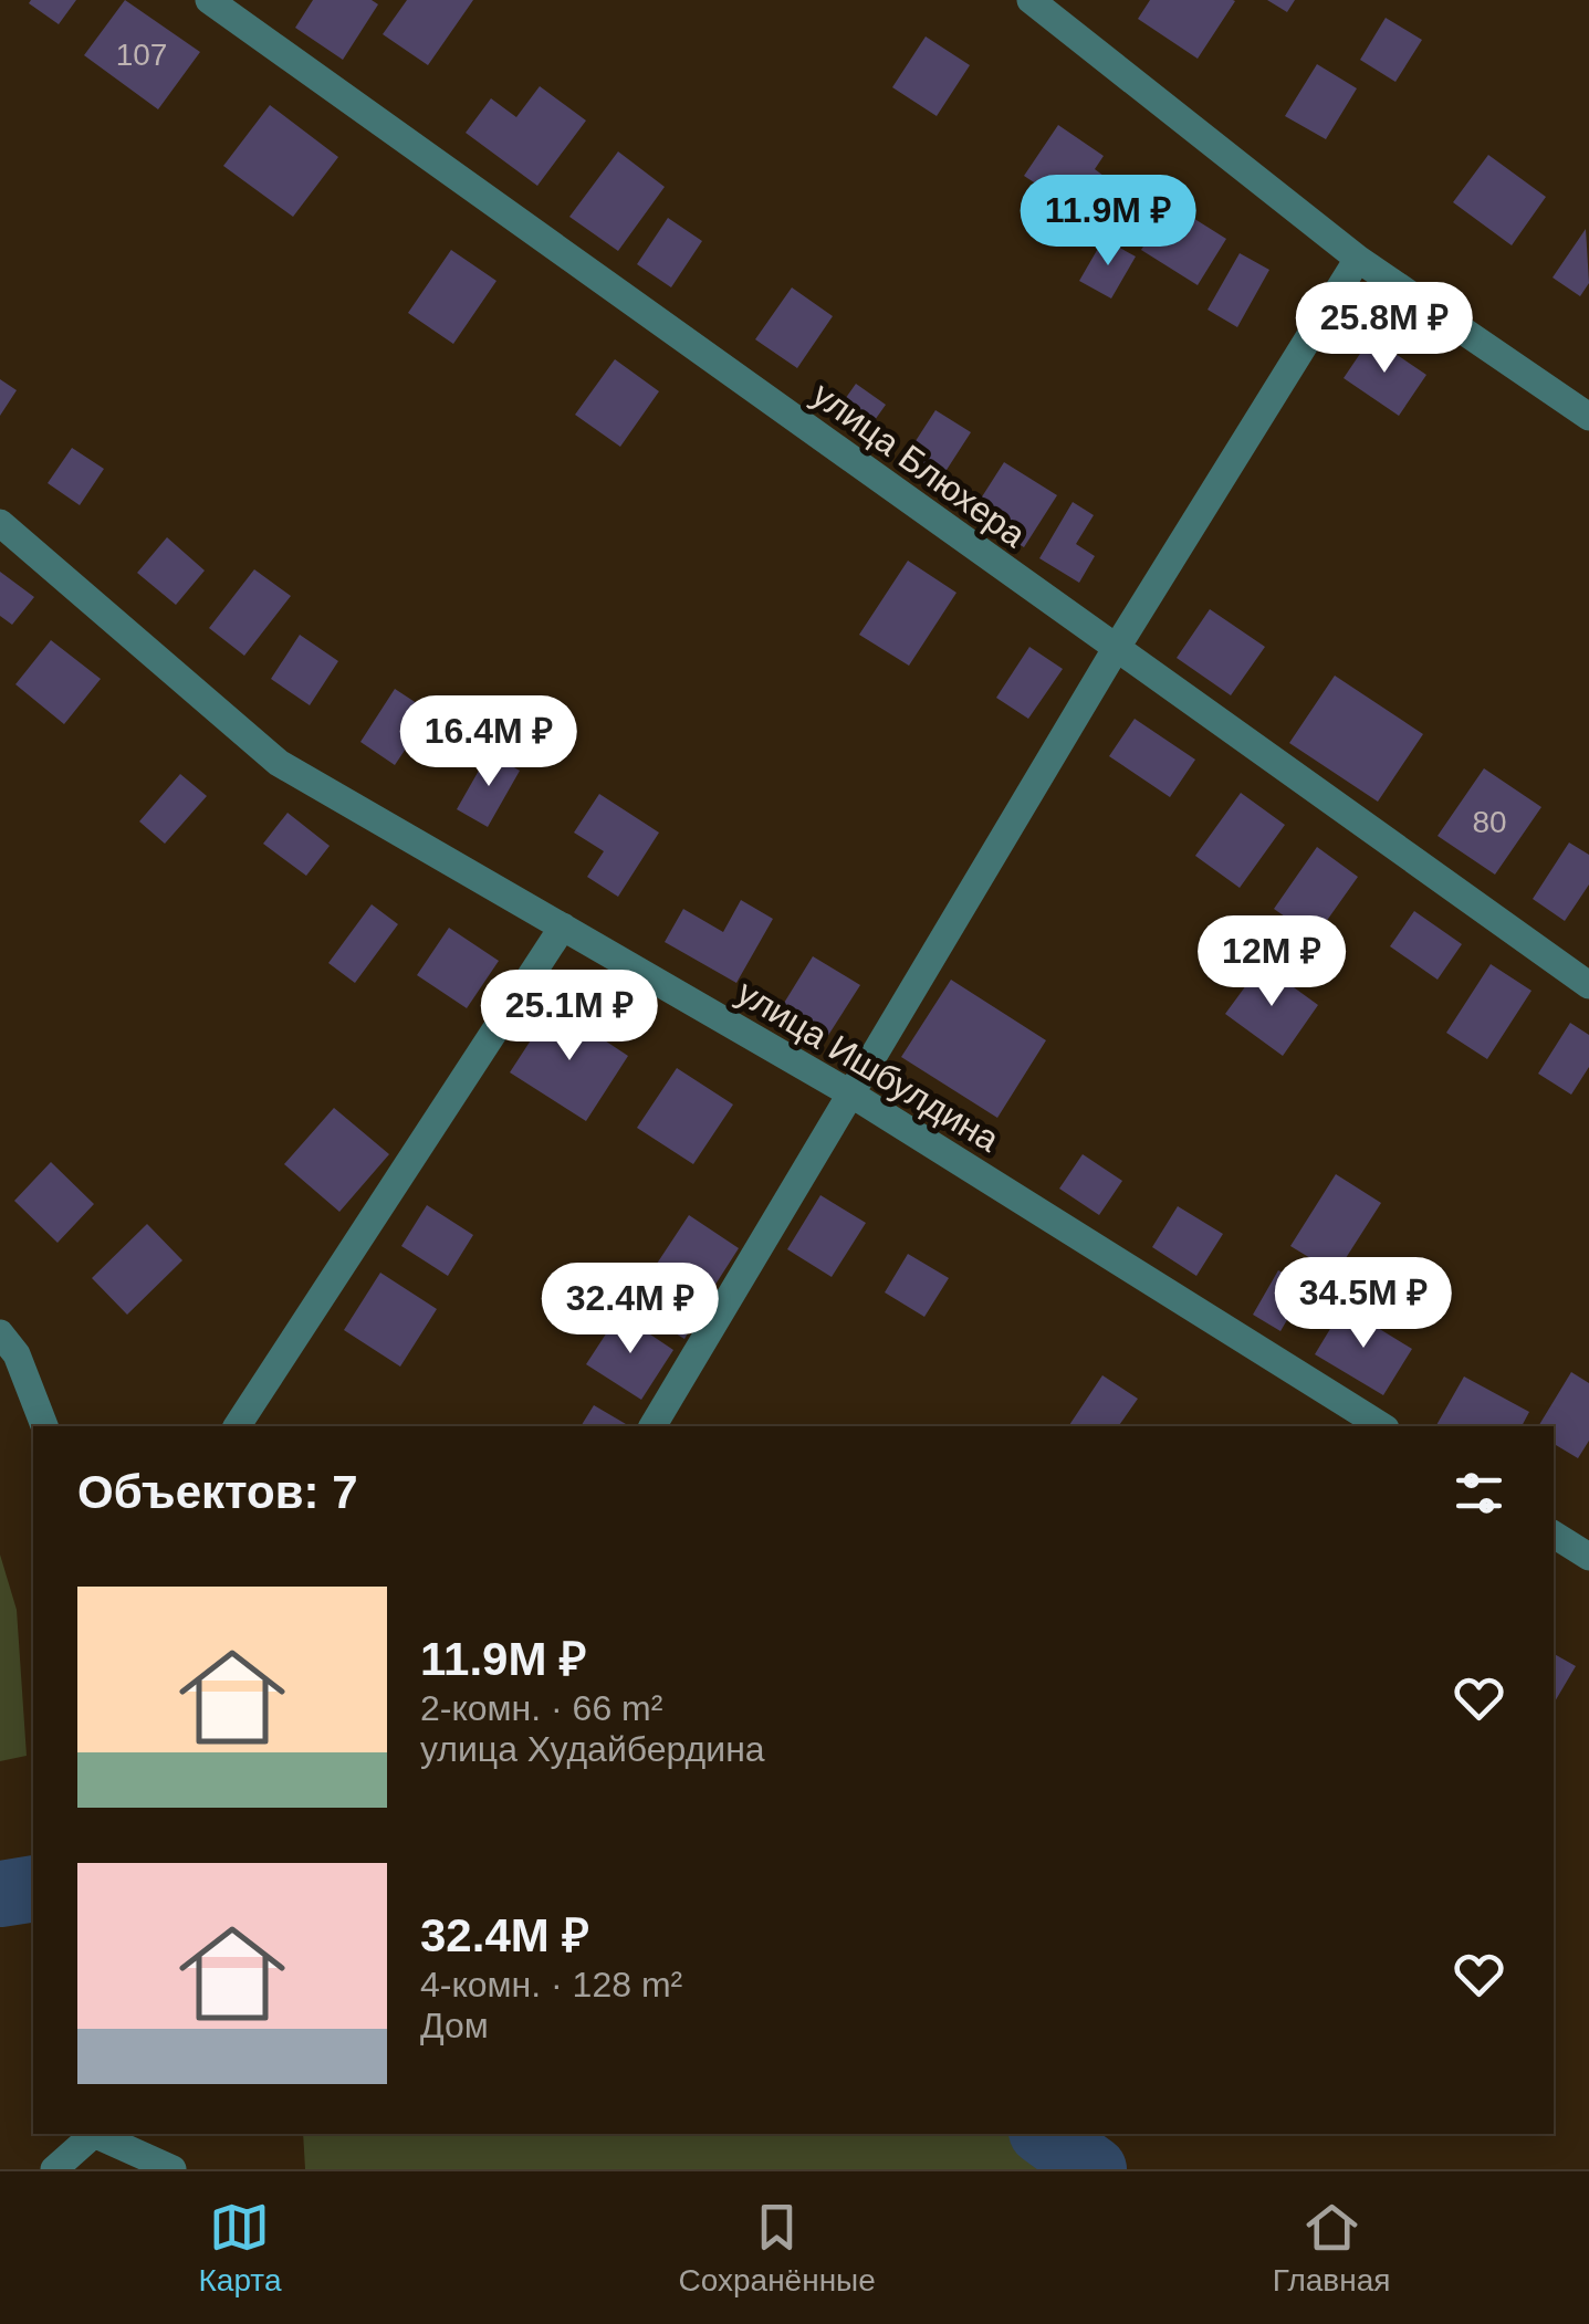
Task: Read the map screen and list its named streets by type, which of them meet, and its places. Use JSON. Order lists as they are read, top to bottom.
{
  "streets": {
    "street": ["улица Блюхера", "улица Ишбулдина"]
  },
  "house_numbers": ["107", "80"],
  "page": {
    "price": [
      "11.9M ₽",
      "25.8M ₽",
      "16.4M ₽",
      "12M ₽",
      "25.1M ₽",
      "34.5M ₽",
      "32.4M ₽"
    ],
    "heading": "Объектов: 7",
    "list": [
      {
        "name": "11.9M ₽",
        "note": "2-комн. · 66 m² · улица Худайбердина"
      },
      {
        "name": "32.4M ₽",
        "note": "4-комн. · 128 m² · Дом"
      }
    ],
    "tabs": ["Карта", "Сохранённые", "Главная"]
  }
}
